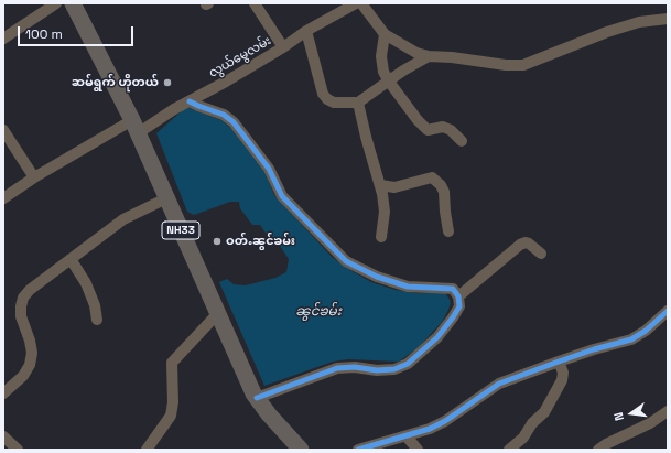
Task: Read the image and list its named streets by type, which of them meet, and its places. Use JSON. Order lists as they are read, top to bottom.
{
  "streets": {
    "highway": ["NH33"],
    "street": ["လွယ်မွေလမ်း"]
  },
  "crossings": [
    ["လွယ်မွေလမ်း", "NH33"]
  ],
  "water": ["ၼွင်ၶမ်း"],
  "places": ["ဆမ်ရွက် ဟိုတယ်", "ဝတ်ႉၼွင်ၶမ်း"],
  "scale_bar": "100 m",
  "north": "left"
}
